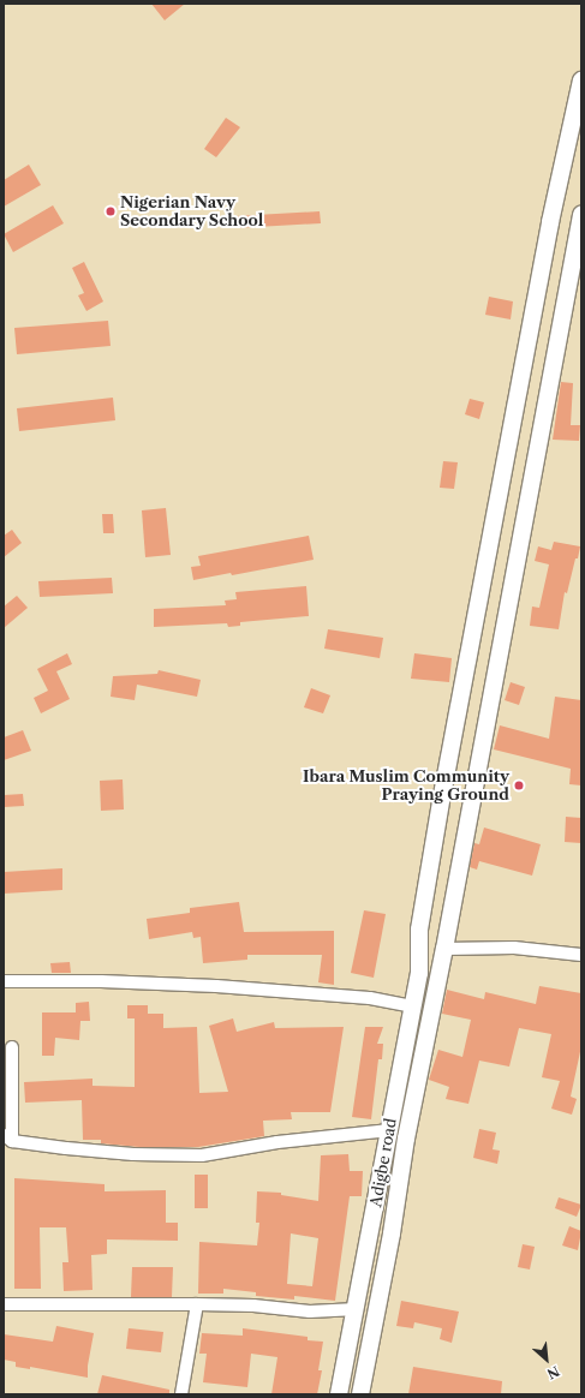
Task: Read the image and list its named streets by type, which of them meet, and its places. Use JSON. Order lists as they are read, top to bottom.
{
  "streets": {
    "main road": ["Adigbe road"]
  },
  "places": ["Nigerian Navy Secondary School", "Ibara Muslim Community Praying Ground"],
  "north": "bottom right"
}
